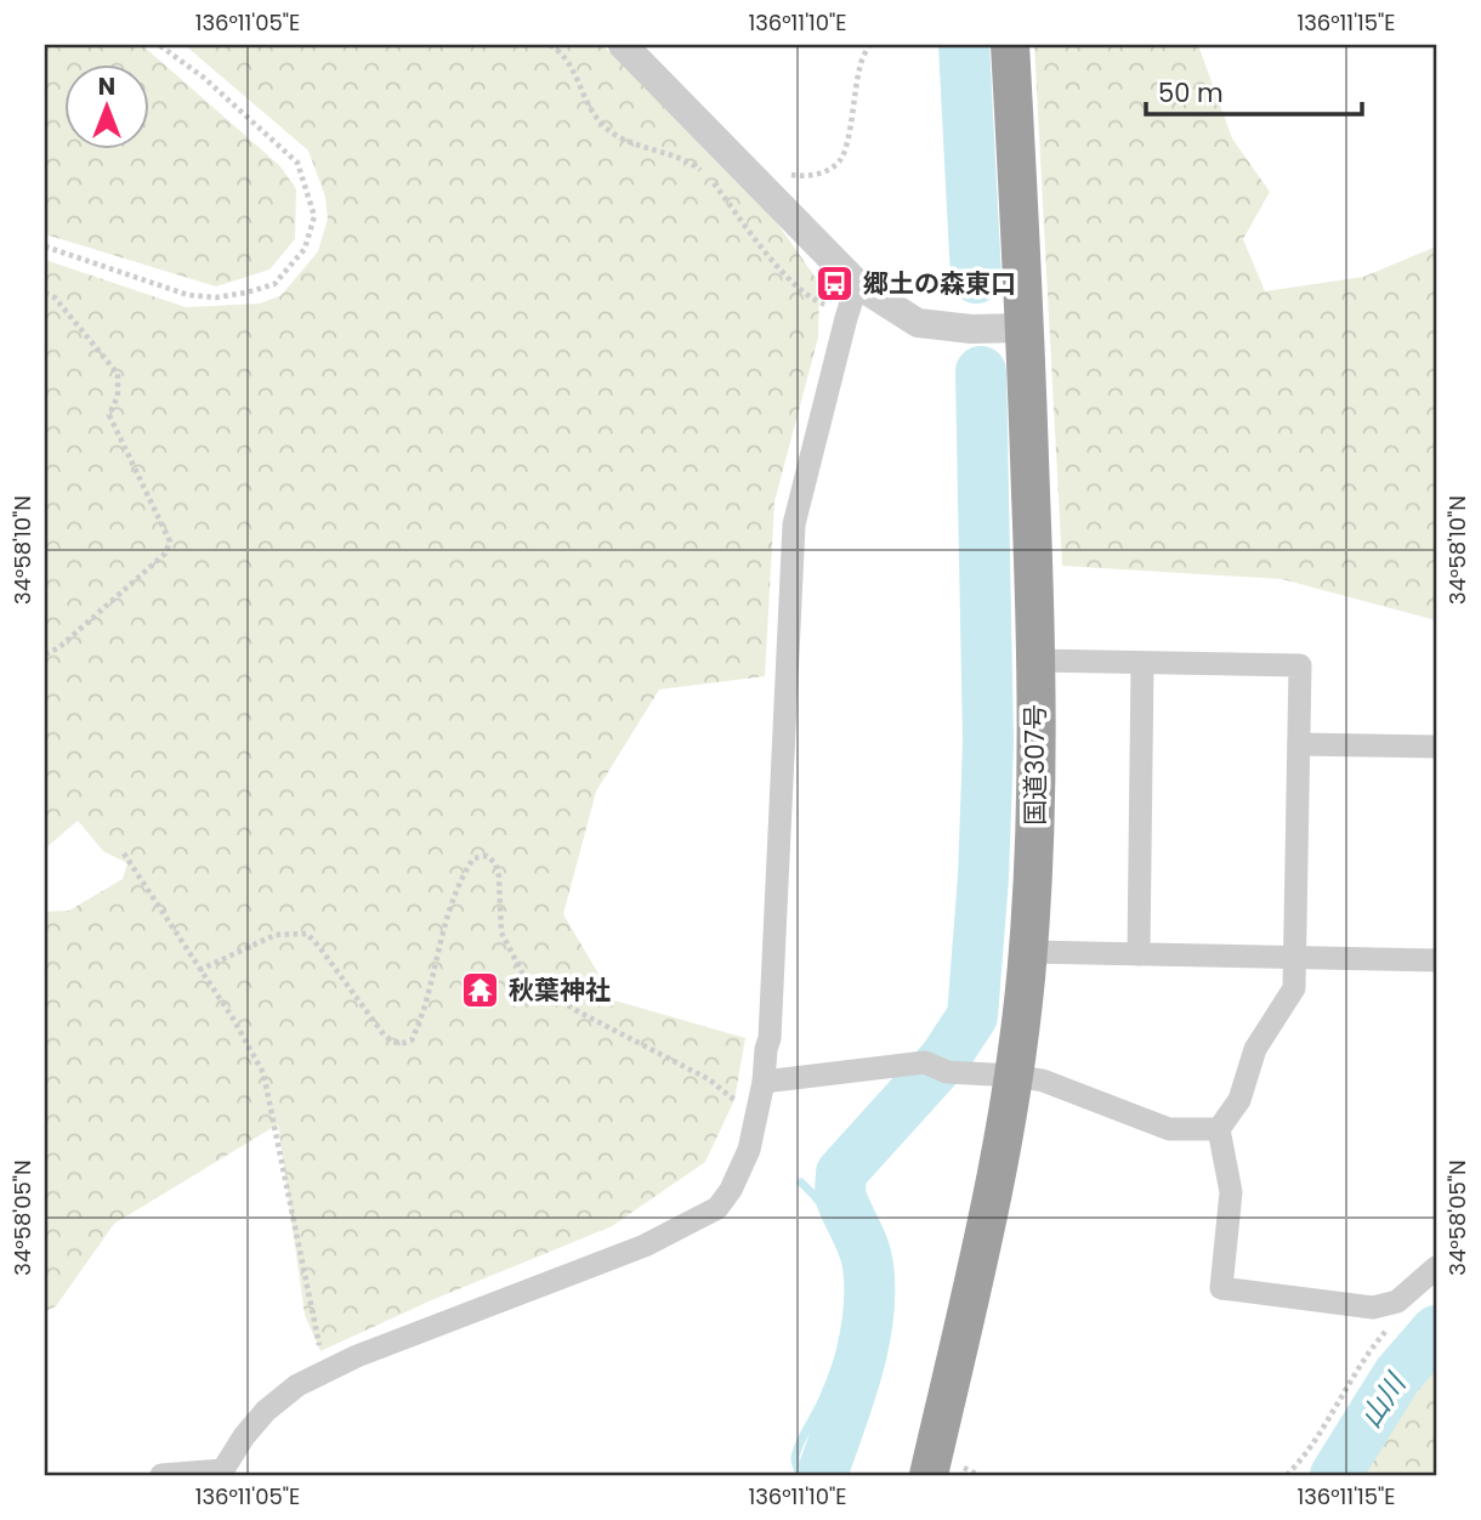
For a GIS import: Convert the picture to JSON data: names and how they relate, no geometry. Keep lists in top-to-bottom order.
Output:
{
  "streets": {
    "highway": ["国道307号"]
  },
  "water": ["山川"],
  "places": {
    "bus stop": ["郷土の森東口"],
    "temple": ["秋葉神社"]
  },
  "scale_bar": "50 m",
  "north": "top",
  "coordinates": [
    "136°11'05\"E",
    "136°11'10\"E",
    "136°11'15\"E",
    "34°58'10\"N",
    "34°58'05\"N"
  ]
}
